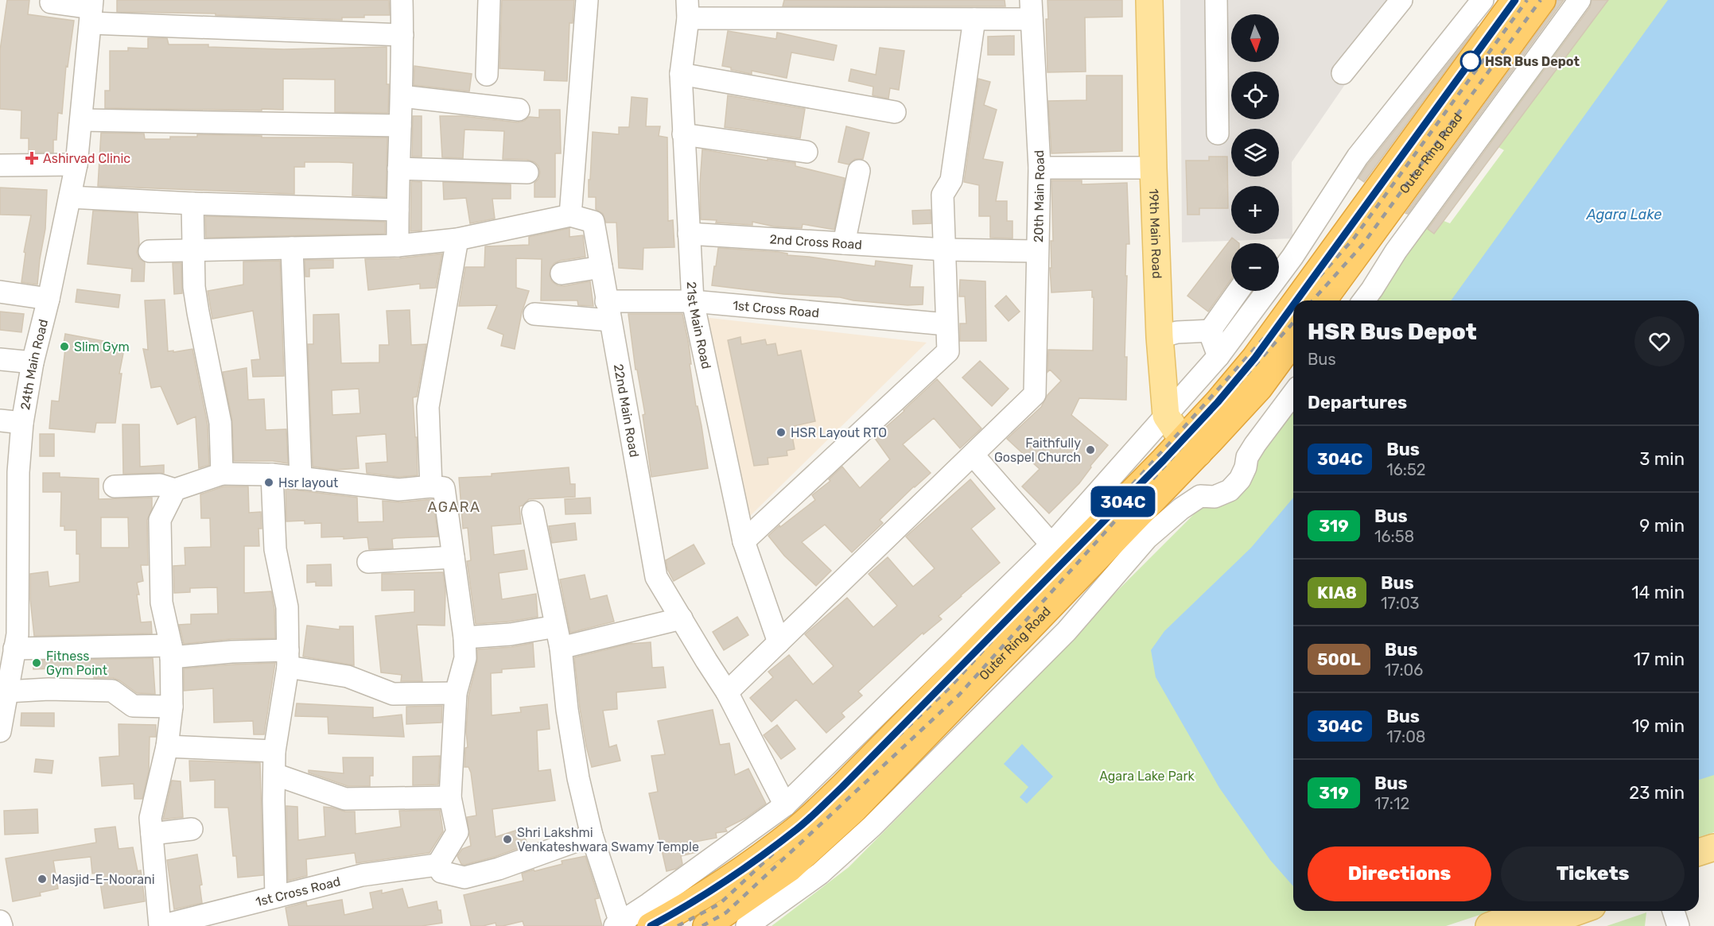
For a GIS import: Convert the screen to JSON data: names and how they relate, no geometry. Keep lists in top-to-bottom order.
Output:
{
  "streets": {
    "highway": ["Outer Ring Road"],
    "main road": ["19th Main Road"],
    "street": [
      "20th Main Road",
      "2nd Cross Road",
      "1st Cross Road",
      "21st Main Road",
      "24th Main Road",
      "22nd Main Road"
    ]
  },
  "crossings": [
    ["Outer Ring Road", "19th Main Road"],
    ["20th Main Road", "2nd Cross Road"],
    ["2nd Cross Road", "21st Main Road"],
    ["1st Cross Road", "21st Main Road"],
    ["1st Cross Road", "22nd Main Road"]
  ],
  "districts": ["AGARA"],
  "water": ["Agara Lake"],
  "parks": ["Agara Lake Park"],
  "places": {
    "other": [
      "HSR Bus Depot",
      "Slim Gym",
      "HSR Layout RTO",
      "Faithfully Gospel Church",
      "Hsr layout",
      "Fitness Gym Point",
      "Shri Lakshmi Venkateshwara Swamy Temple",
      "Masjid-E-Noorani"
    ],
    "health": ["Ashirvad Clinic"]
  },
  "lines": ["bus line 304C"],
  "north": "bottom",
  "page": {
    "on_map": "304C",
    "map_buttons": ["+", "−"],
    "heading": [
      ["HSR Bus Depot", "Bus"],
      "Departures"
    ],
    "list": [
      {
        "mark": "304C",
        "name": "Bus",
        "note": "16:52",
        "value": "3 min"
      },
      {
        "mark": "319",
        "name": "Bus",
        "note": "16:58",
        "value": "9 min"
      },
      {
        "mark": "KIA8",
        "name": "Bus",
        "note": "17:03",
        "value": "14 min"
      },
      {
        "mark": "500L",
        "name": "Bus",
        "note": "17:06",
        "value": "17 min"
      },
      {
        "mark": "304C",
        "name": "Bus",
        "note": "17:08",
        "value": "19 min"
      },
      {
        "mark": "319",
        "name": "Bus",
        "note": "17:12",
        "value": "23 min"
      }
    ],
    "buttons": ["Directions", "Tickets"]
  }
}
